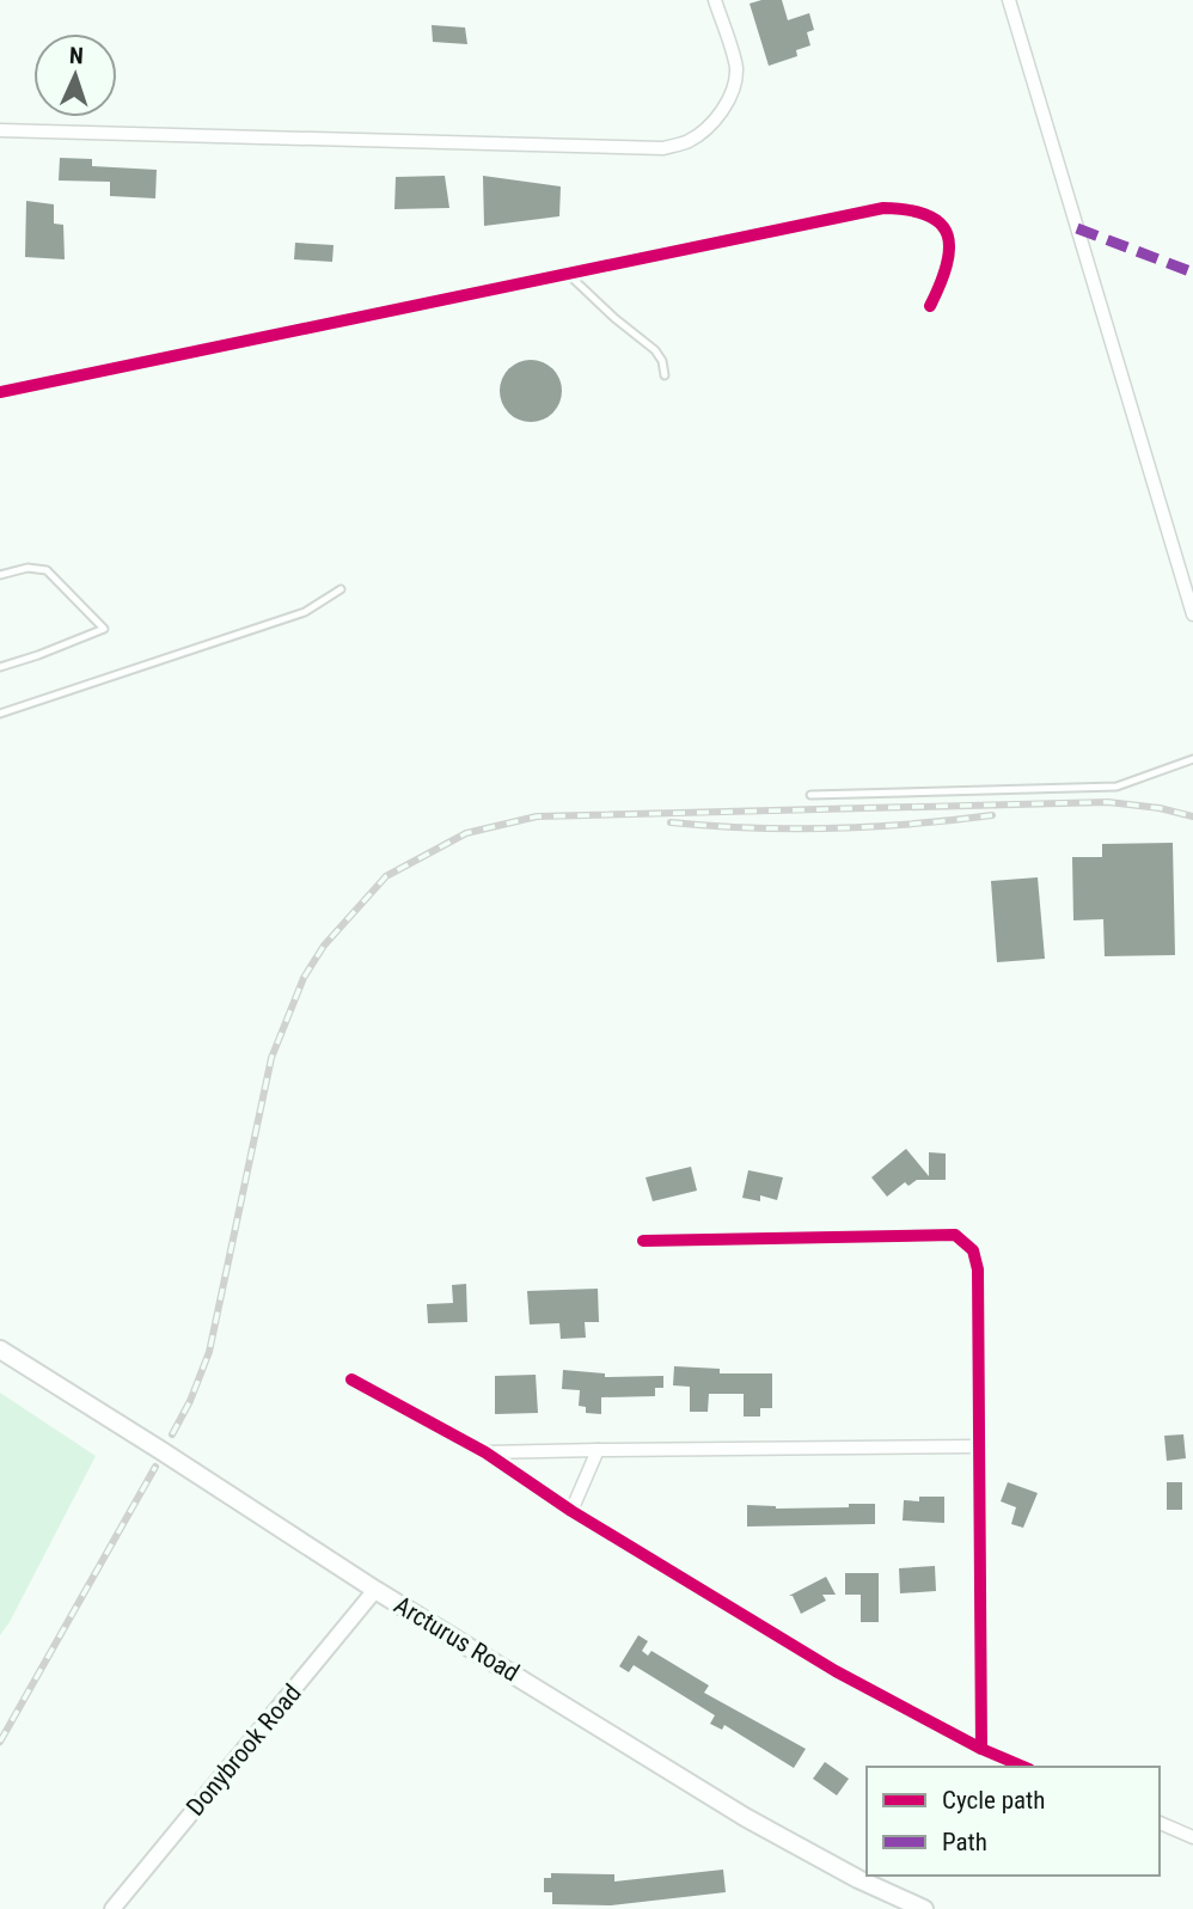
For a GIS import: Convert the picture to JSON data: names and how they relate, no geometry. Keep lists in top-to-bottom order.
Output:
{
  "streets": {
    "main road": ["Arcturus Road"],
    "street": ["Donybrook Road"]
  },
  "crossings": [
    ["Arcturus Road", "Donybrook Road"]
  ],
  "legend": ["Cycle path", "Path"],
  "north": "top"
}
